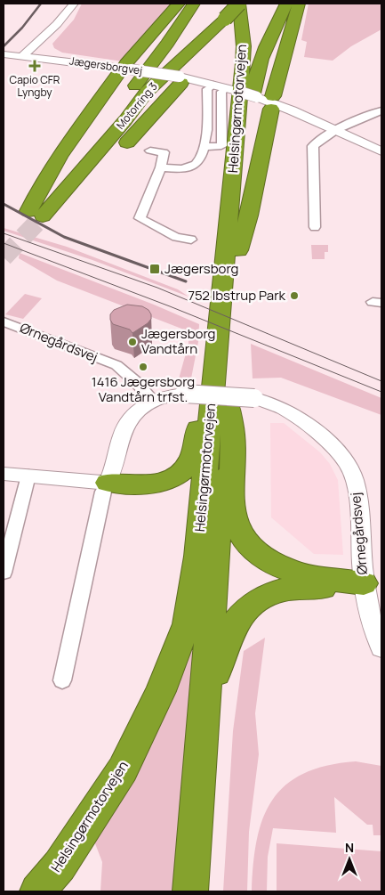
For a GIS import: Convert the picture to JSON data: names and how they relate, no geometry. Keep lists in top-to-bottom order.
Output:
{
  "streets": {
    "highway": ["Motorring 3", "Helsingørmotorvejen"],
    "street": ["Jægersborgvej", "Ørnegårdsvej"]
  },
  "crossings": [
    ["Motorring 3", "Helsingørmotorvejen"]
  ],
  "places": {
    "health": ["Capio CFR Lyngby"],
    "transit": ["Jægersborg"],
    "other": ["752 Ibstrup Park", "Jægersborg Vandtårn", "1416 Jægersborg Vandtårn trfst."]
  },
  "north": "top"
}
